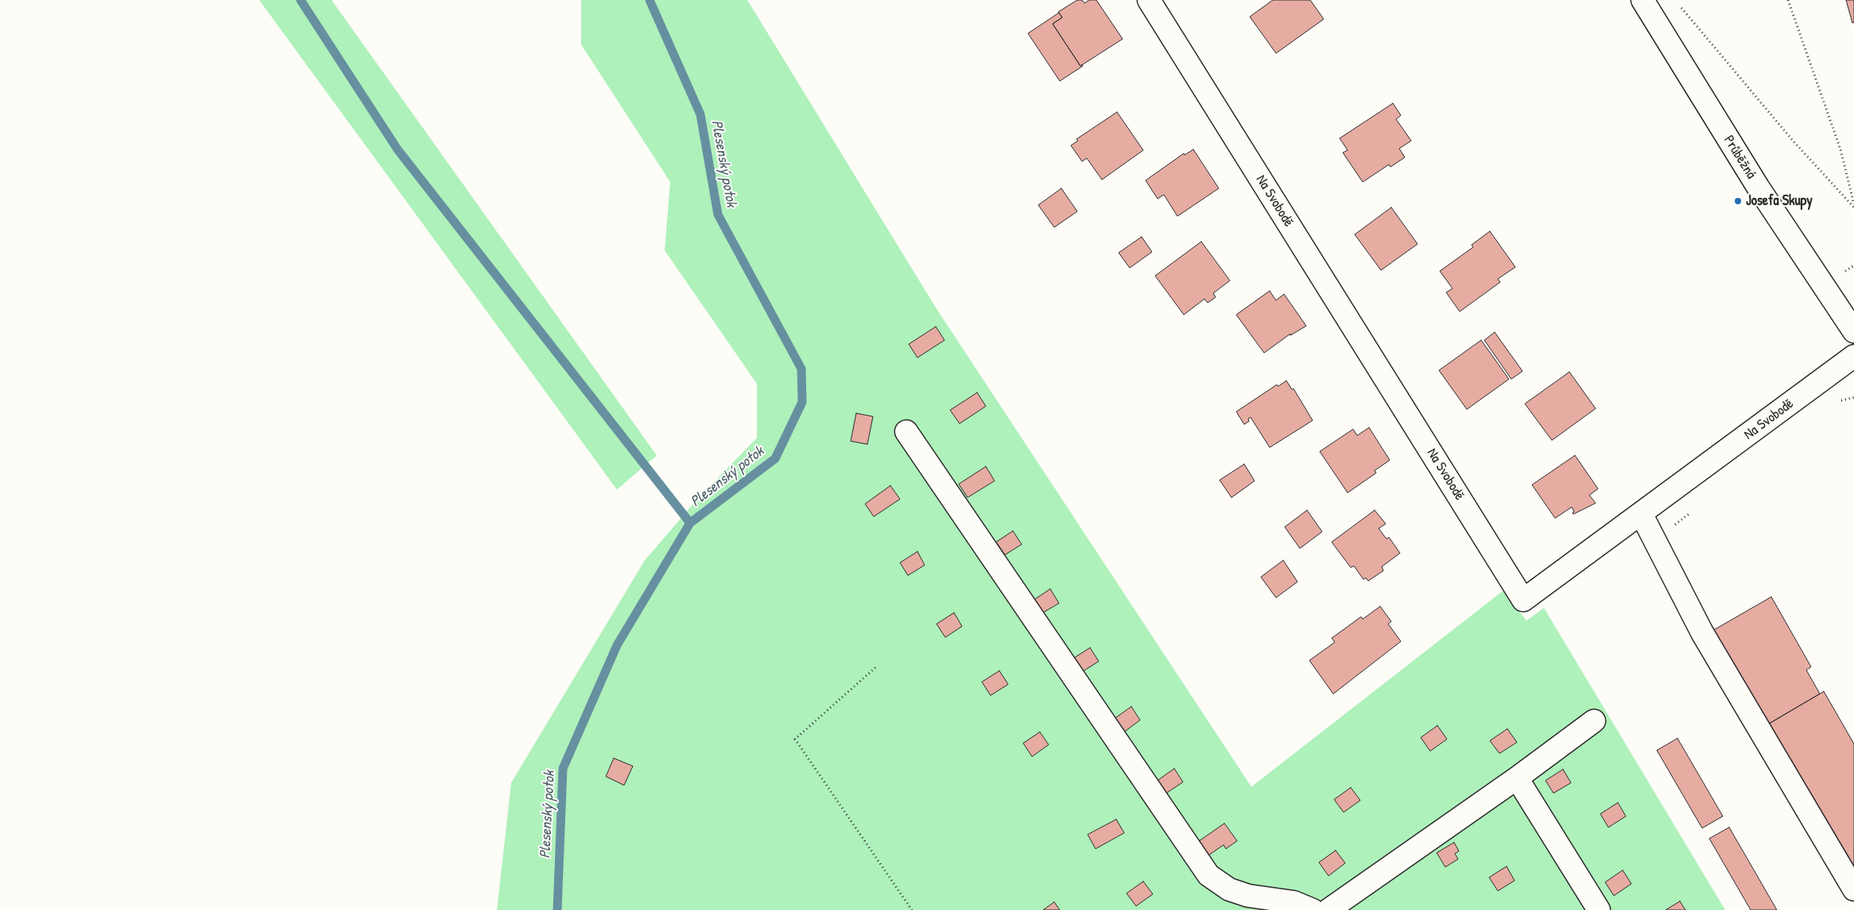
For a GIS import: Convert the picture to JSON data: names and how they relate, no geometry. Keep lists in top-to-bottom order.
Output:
{
  "streets": {
    "street": ["Průběžná", "Na Svobodě"]
  },
  "water": ["Plesenský potok"],
  "places": ["Josefa Skupy"]
}
